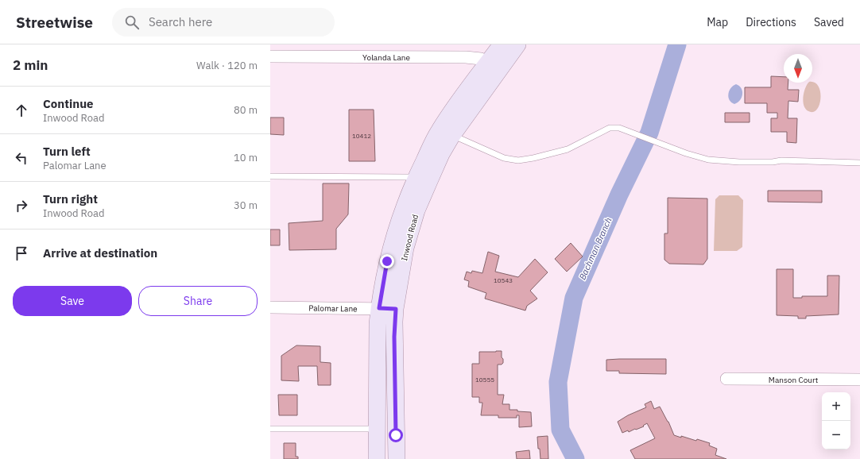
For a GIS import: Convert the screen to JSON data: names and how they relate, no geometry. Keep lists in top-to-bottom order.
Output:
{
  "streets": {
    "main road": ["Inwood Road"],
    "street": ["Yolanda Lane", "Palomar Lane", "Manson Court"]
  },
  "crossings": [
    ["Yolanda Lane", "Inwood Road"],
    ["Inwood Road", "Palomar Lane"]
  ],
  "water": ["Bachman Branch"],
  "house_numbers": ["10412", "10543", "10555"],
  "north": "bottom",
  "page": {
    "header": "Streetwise",
    "search": "Search here",
    "nav": ["Map", "Directions", "Saved"],
    "heading": ["2 min", "Walk · 120 m"],
    "list": [
      ["Continue", "Inwood Road", "80 m"],
      ["Turn left", "Palomar Lane", "10 m"],
      ["Turn right", "Inwood Road", "30 m"],
      "Arrive at destination"
    ],
    "buttons": ["Save", "Share"],
    "map_buttons": ["+", "−"]
  }
}
